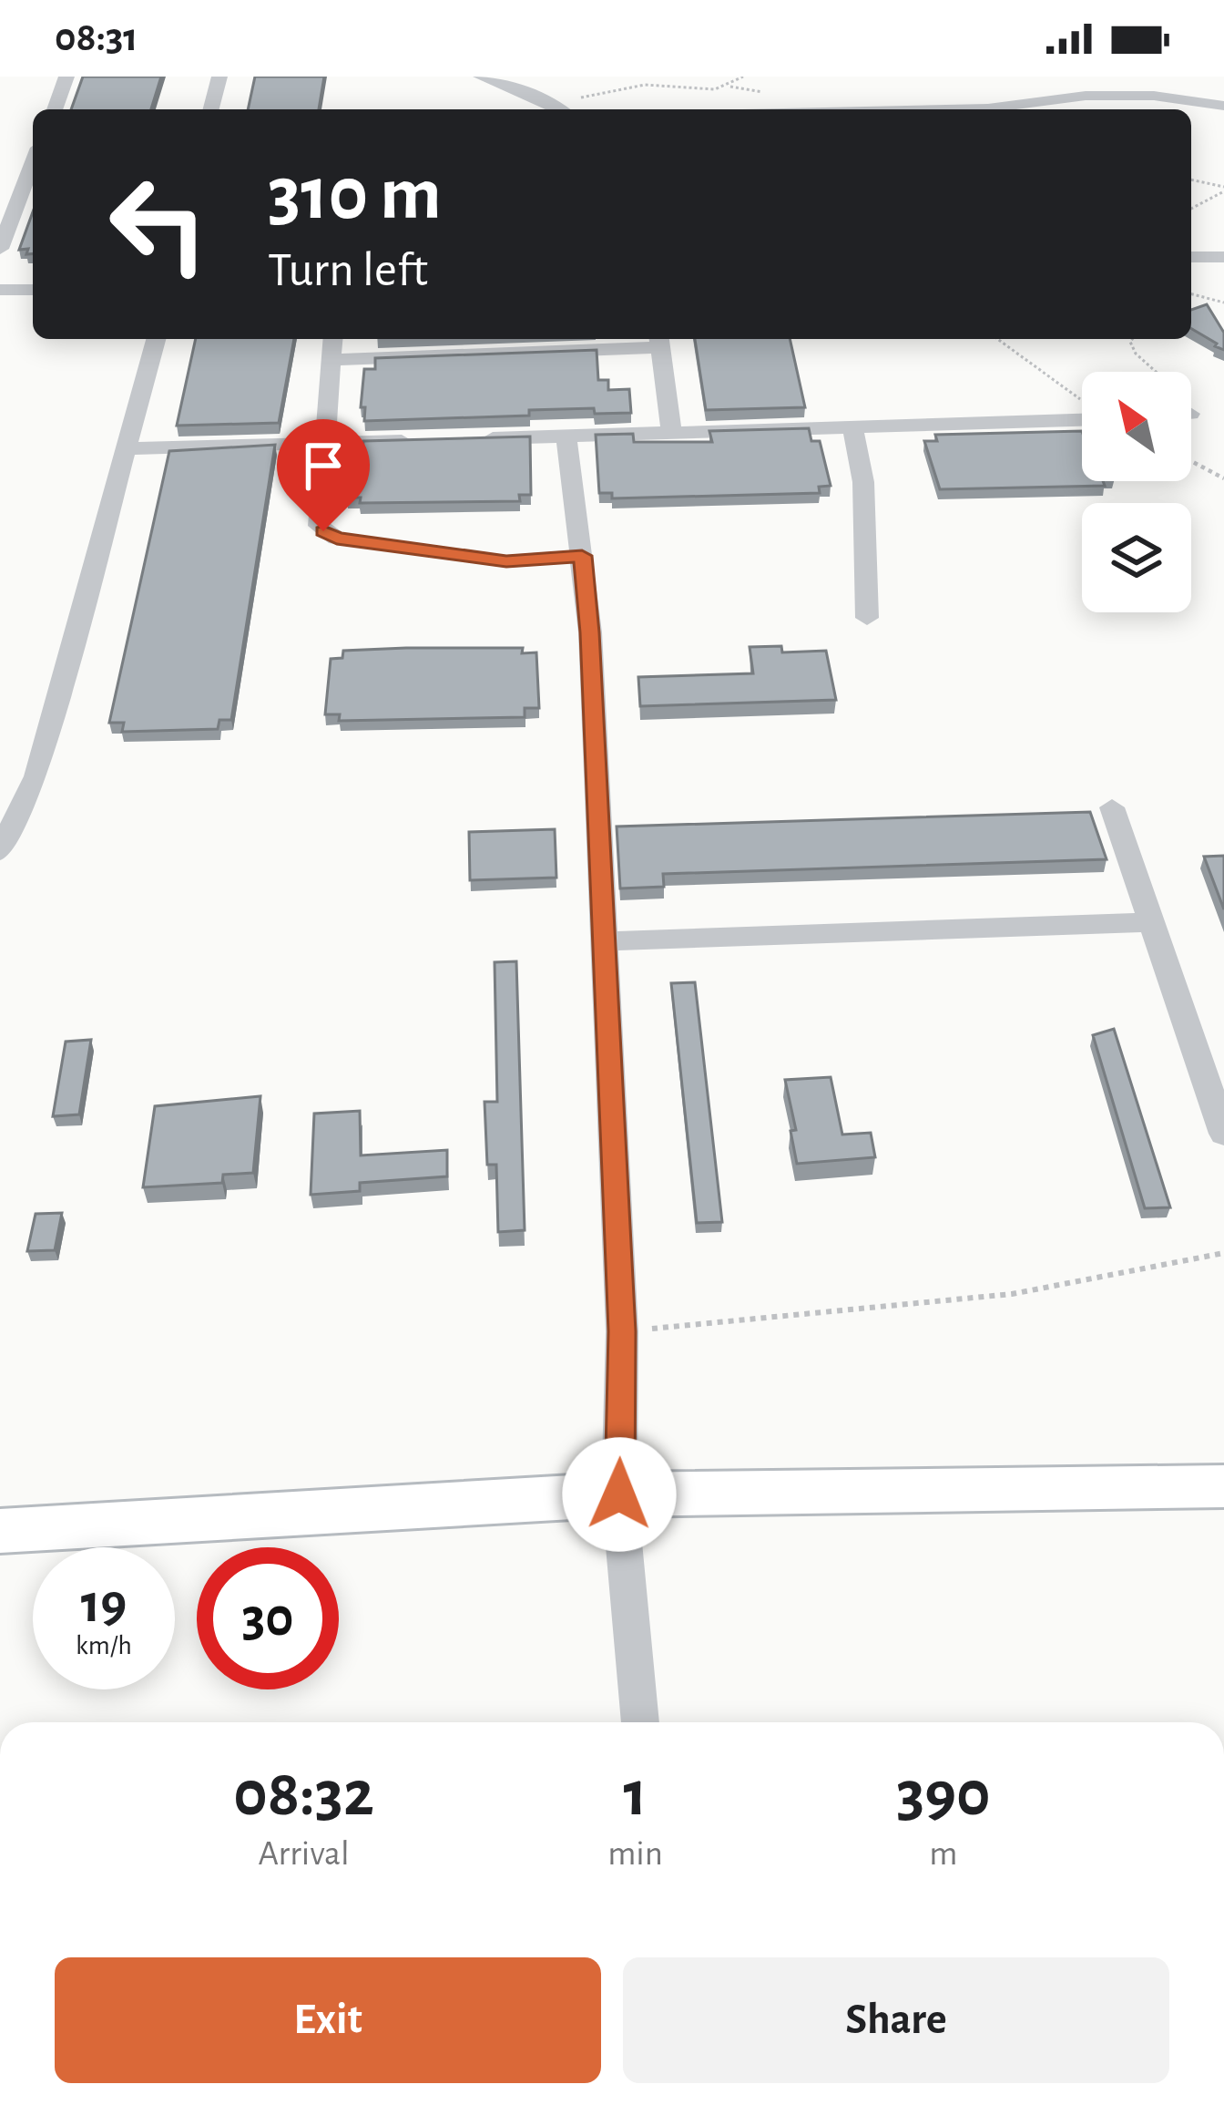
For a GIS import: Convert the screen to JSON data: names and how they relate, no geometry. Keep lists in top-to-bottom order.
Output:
{
  "north": "top left",
  "page": {
    "status": "08:31",
    "turn": ["310 m", "Turn left"],
    "speed": "19 km/h",
    "limit": "30",
    "eta": [
      "08:32",
      "Arrival",
      "1",
      "min",
      "390",
      "m"
    ],
    "buttons": ["Exit", "Share"]
  }
}
